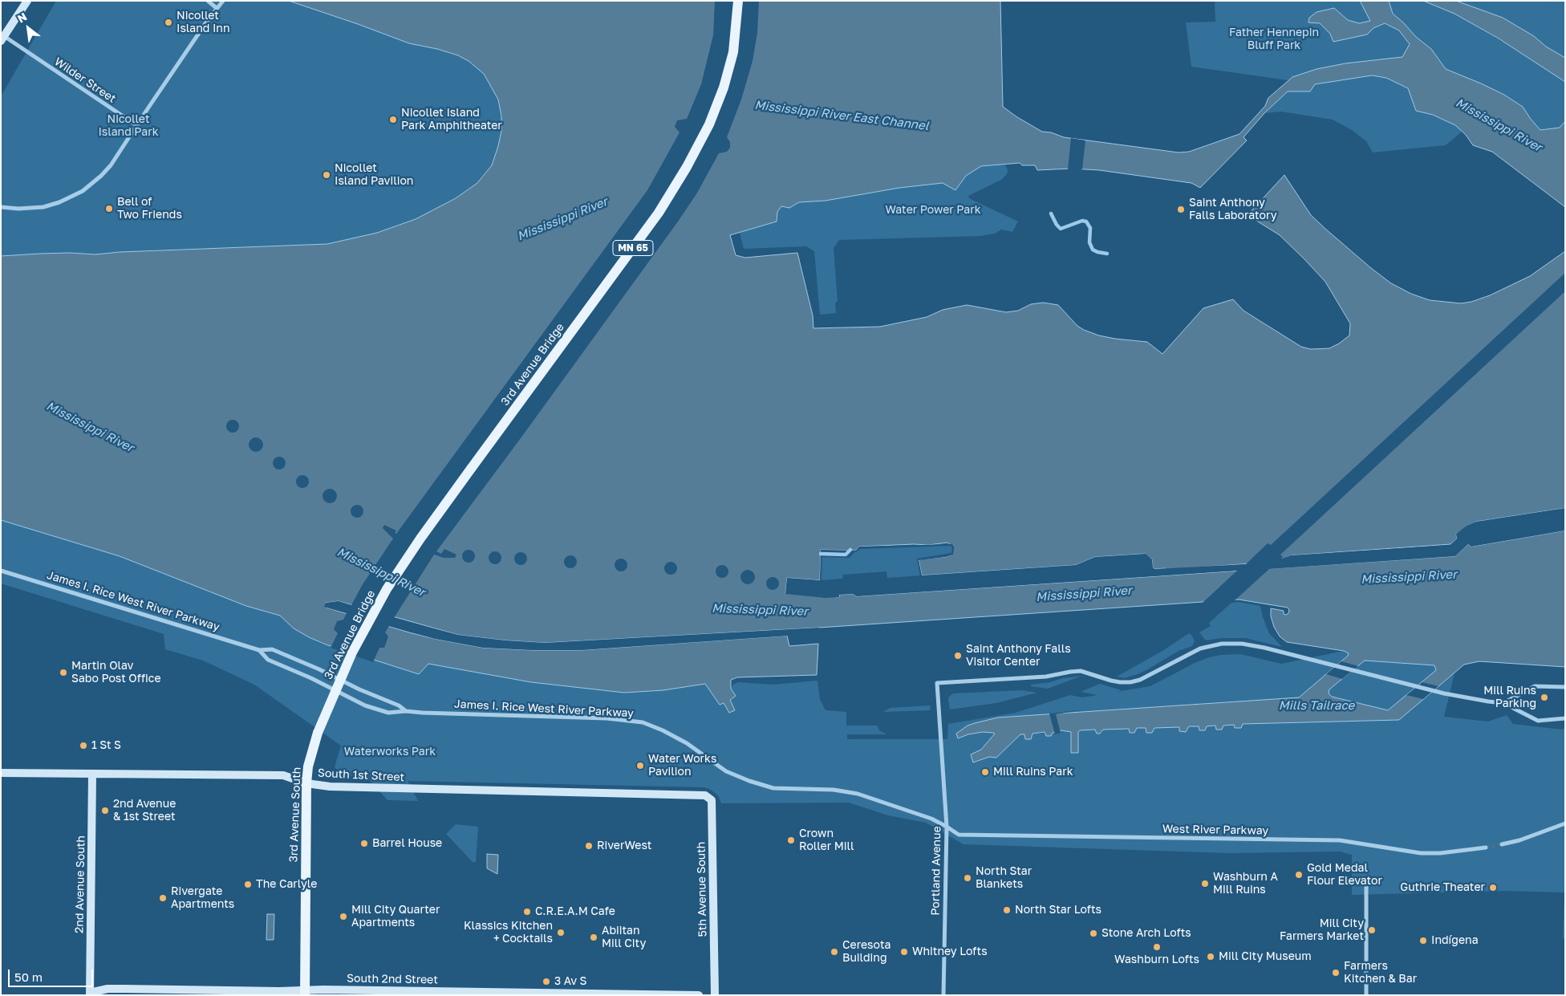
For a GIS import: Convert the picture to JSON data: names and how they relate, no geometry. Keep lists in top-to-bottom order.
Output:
{
  "streets": {
    "main road": ["MN 65", "3rd Avenue Bridge", "3rd Avenue South"],
    "street": [
      "Wilder Street",
      "James I. Rice West River Parkway",
      "South 1st Street",
      "West River Parkway",
      "Portland Avenue",
      "2nd Avenue South",
      "5th Avenue South",
      "South 2nd Street"
    ]
  },
  "crossings": [
    ["3rd Avenue Bridge", "3rd Avenue South"],
    ["James I. Rice West River Parkway", "West River Parkway"],
    ["James I. Rice West River Parkway", "Portland Avenue"],
    ["South 1st Street", "3rd Avenue South"],
    ["South 1st Street", "2nd Avenue South"],
    ["South 1st Street", "5th Avenue South"],
    ["3rd Avenue South", "South 2nd Street"],
    ["West River Parkway", "Portland Avenue"],
    ["2nd Avenue South", "South 2nd Street"]
  ],
  "water": ["Mississippi River East Channel", "Mississippi River", "Mills Tailrace"],
  "parks": [
    "Father Hennepin Bluff Park",
    "Nicollet Island Park",
    "Water Power Park",
    "Waterworks Park"
  ],
  "places": [
    "Nicollet Island Inn",
    "Nicollet Island Park Amphitheater",
    "Nicollet Island Pavilion",
    "Bell of Two Friends",
    "Saint Anthony Falls Laboratory",
    "Saint Anthony Falls Visitor Center",
    "Martin Olav Sabo Post Office",
    "Mill Ruins Parking",
    "1 St S",
    "Water Works Pavilion",
    "Mill Ruins Park",
    "2nd Avenue & 1st Street",
    "Crown Roller Mill",
    "Barrel House",
    "RiverWest",
    "Gold Medal Flour Elevator",
    "North Star Blankets",
    "Washburn A Mill Ruins",
    "The Carlyle",
    "Guthrie Theater",
    "Rivergate Apartments",
    "North Star Lofts",
    "C.R.E.A.M Cafe",
    "Mill City Quarter Apartments",
    "Mill City Farmers Market",
    "Klassics Kitchen + Cocktails",
    "Stone Arch Lofts",
    "Abiitan Mill City",
    "Indígena",
    "Washburn Lofts",
    "Ceresota Building",
    "Whitney Lofts",
    "Mill City Museum",
    "Farmers Kitchen & Bar",
    "3 Av S"
  ],
  "scale_bar": "50 m",
  "north": "top left"
}
